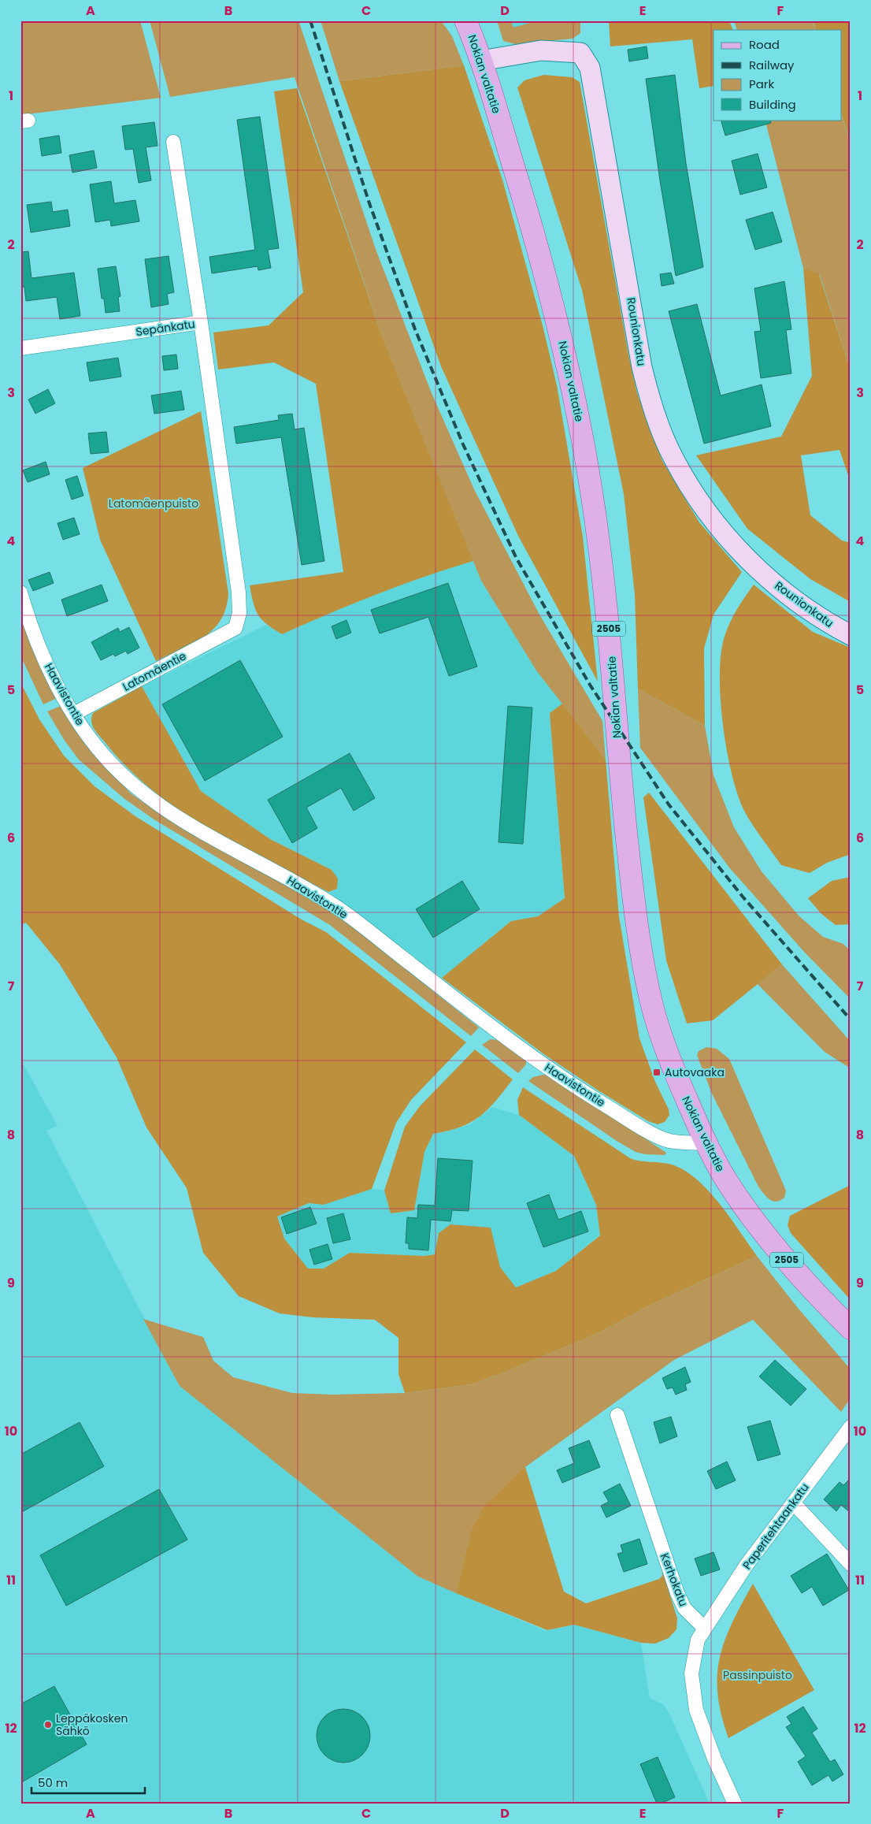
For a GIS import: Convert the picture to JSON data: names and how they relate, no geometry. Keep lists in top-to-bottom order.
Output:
{
  "streets": {
    "main road": ["Nokian valtatie", "Rounionkatu", "2505"],
    "street": [
      "Sepänkatu",
      "Latomäentie",
      "Haavistontie",
      "Paperitehtaankatu",
      "Kerhokatu"
    ]
  },
  "crossings": [
    ["Nokian valtatie", "Rounionkatu"],
    ["Nokian valtatie", "Haavistontie"],
    ["Sepänkatu", "Latomäentie"],
    ["Latomäentie", "Haavistontie"],
    ["Paperitehtaankatu", "Kerhokatu"]
  ],
  "parks": ["Latomäenpuisto", "Passinpuisto"],
  "places": {
    "transit": ["Autovaaka"],
    "other": ["Leppäkosken Sähkö"]
  },
  "legend": [
    "Road",
    "Railway",
    "Park",
    "Building"
  ],
  "scale_bar": "50 m",
  "grid": {
    "columns": [
      "A",
      "B",
      "C",
      "D",
      "E",
      "F"
    ],
    "rows": [
      "1",
      "2",
      "3",
      "4",
      "5",
      "6",
      "7",
      "8",
      "9",
      "10",
      "11",
      "12"
    ]
  }
}
